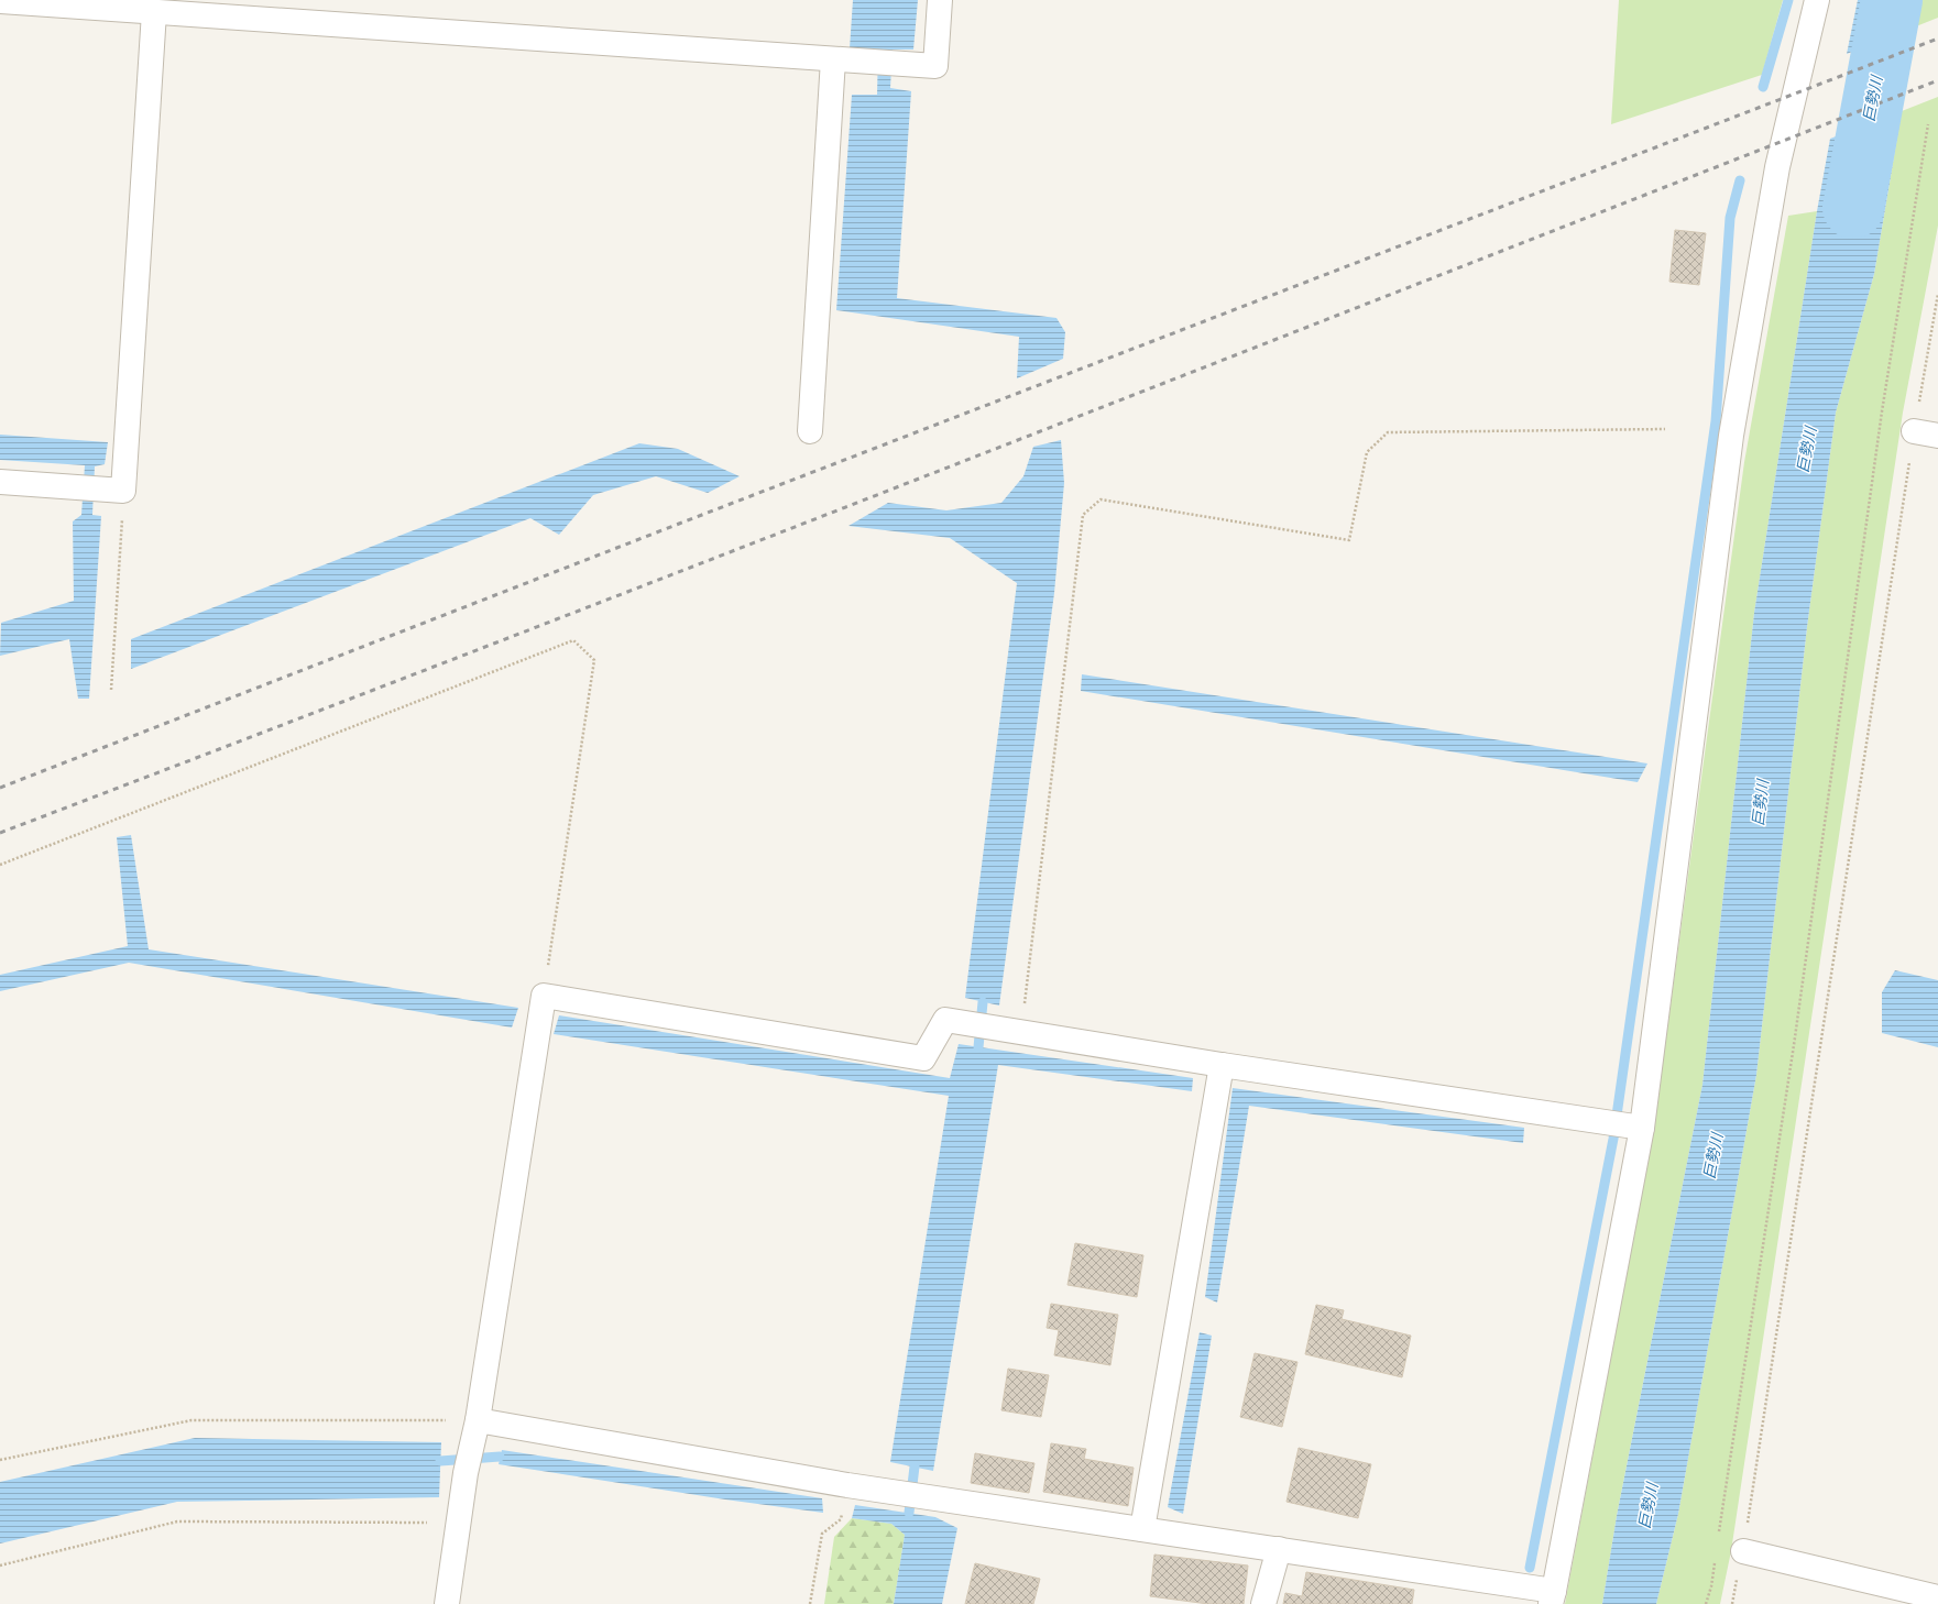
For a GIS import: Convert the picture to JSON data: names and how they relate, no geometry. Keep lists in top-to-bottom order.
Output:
{
  "water": ["巨勢川"]
}
